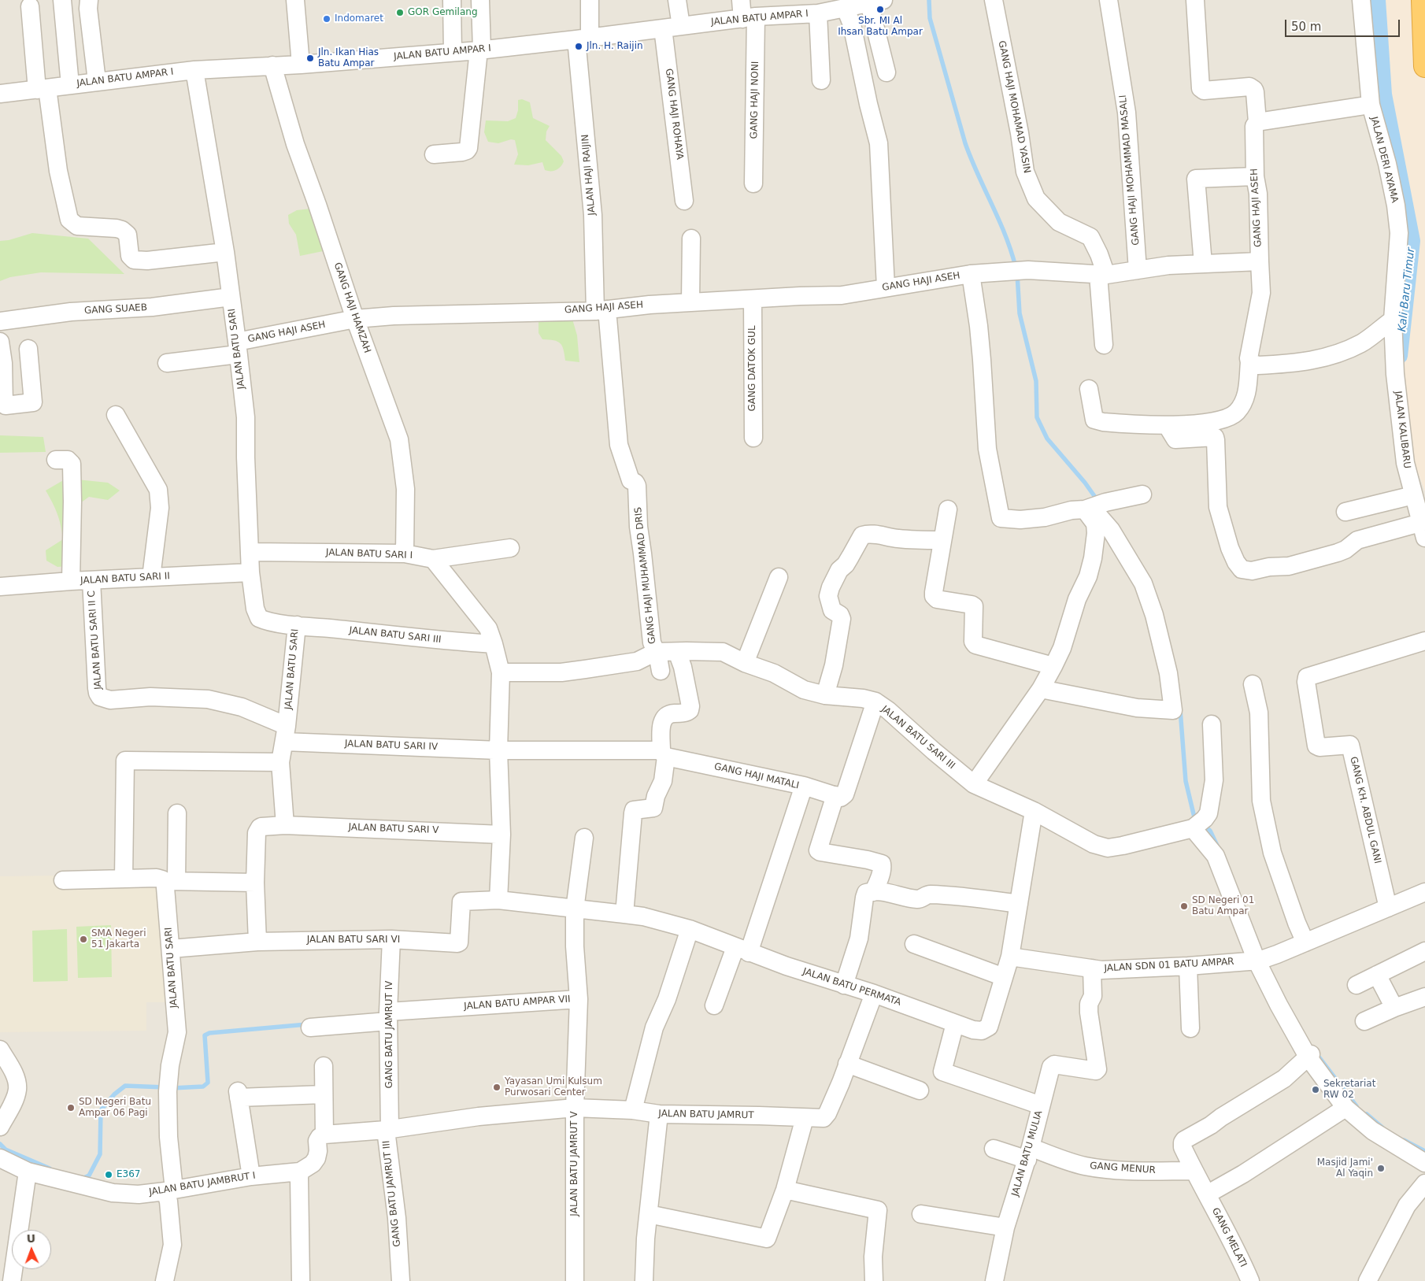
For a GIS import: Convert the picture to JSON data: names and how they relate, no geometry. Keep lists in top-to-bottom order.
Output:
{
  "streets": {
    "street": [
      "JALAN BATU AMPAR I",
      "GANG HAJI NONI",
      "GANG HAJI MOHAMAD YASIN",
      "GANG HAJI ROHAYA",
      "JALAN DERI AYAMA",
      "GANG HAJI MOHAMMAD MASALI",
      "JALAN HAJI RAIJIN",
      "GANG HAJI ASEH",
      "GANG HAJI HAMZAH",
      "GANG SUAEB",
      "JALAN BATU SARI",
      "GANG DATOK GUL",
      "JALAN KALIBARU",
      "JALAN BATU SARI I",
      "GANG HAJI MUHAMMAD DRIS",
      "JALAN BATU SARI II",
      "JALAN BATU SARI III",
      "JALAN BATU SARI II C",
      "JALAN BATU SARI IV",
      "GANG HAJI MATALI",
      "GANG KH. ABDUL GANI",
      "JALAN BATU SARI V",
      "JALAN BATU SARI VI",
      "JALAN SDN 01 BATU AMPAR",
      "JALAN BATU PERMATA",
      "JALAN BATU AMPAR VII",
      "GANG BATU JAMRUT IV",
      "JALAN BATU JAMRUT",
      "JALAN BATU MULIA",
      "JALAN BATU JAMRUT V",
      "GANG MENUR",
      "JALAN BATU JAMBRUT I",
      "GANG BATU JAMRUT III",
      "GANG MELATI"
    ]
  },
  "crossings": [
    ["JALAN BATU AMPAR I", "GANG HAJI NONI"],
    ["JALAN BATU AMPAR I", "GANG HAJI ROHAYA"],
    ["JALAN BATU AMPAR I", "JALAN HAJI RAIJIN"],
    ["JALAN BATU AMPAR I", "GANG HAJI HAMZAH"],
    ["JALAN BATU AMPAR I", "JALAN BATU SARI"],
    ["GANG HAJI MOHAMAD YASIN", "GANG HAJI ASEH"],
    ["JALAN DERI AYAMA", "JALAN KALIBARU"],
    ["GANG HAJI MOHAMMAD MASALI", "GANG HAJI ASEH"],
    ["JALAN HAJI RAIJIN", "GANG HAJI ASEH"],
    ["JALAN HAJI RAIJIN", "GANG HAJI MUHAMMAD DRIS"],
    ["GANG HAJI ASEH", "GANG HAJI HAMZAH"],
    ["GANG HAJI ASEH", "JALAN BATU SARI"],
    ["GANG HAJI ASEH", "GANG DATOK GUL"],
    ["GANG HAJI ASEH", "GANG HAJI MUHAMMAD DRIS"],
    ["GANG HAJI HAMZAH", "JALAN BATU SARI I"],
    ["GANG SUAEB", "JALAN BATU SARI"],
    ["JALAN BATU SARI", "JALAN BATU SARI I"],
    ["JALAN BATU SARI", "JALAN BATU SARI II"],
    ["JALAN BATU SARI", "JALAN BATU SARI III"],
    ["JALAN BATU SARI", "JALAN BATU SARI II C"],
    ["JALAN BATU SARI", "JALAN BATU SARI IV"],
    ["JALAN BATU SARI", "JALAN BATU SARI V"],
    ["JALAN BATU SARI", "JALAN BATU SARI VI"],
    ["JALAN BATU SARI", "JALAN BATU JAMBRUT I"],
    ["GANG HAJI MUHAMMAD DRIS", "JALAN BATU SARI III"],
    ["JALAN BATU SARI II", "JALAN BATU SARI II C"],
    ["JALAN BATU SARI III", "JALAN BATU PERMATA"],
    ["JALAN BATU SARI II C", "JALAN BATU SARI IV"],
    ["JALAN BATU SARI IV", "GANG HAJI MATALI"],
    ["GANG HAJI MATALI", "JALAN BATU PERMATA"],
    ["JALAN BATU SARI VI", "JALAN BATU PERMATA"],
    ["JALAN BATU SARI VI", "GANG BATU JAMRUT IV"],
    ["JALAN SDN 01 BATU AMPAR", "JALAN BATU PERMATA"],
    ["JALAN BATU PERMATA", "JALAN BATU AMPAR VII"],
    ["JALAN BATU PERMATA", "JALAN BATU JAMRUT"],
    ["JALAN BATU PERMATA", "JALAN BATU MULIA"],
    ["JALAN BATU AMPAR VII", "GANG BATU JAMRUT IV"],
    ["JALAN BATU AMPAR VII", "JALAN BATU JAMRUT V"],
    ["GANG BATU JAMRUT IV", "JALAN BATU JAMRUT"],
    ["GANG BATU JAMRUT IV", "GANG BATU JAMRUT III"],
    ["JALAN BATU JAMRUT", "JALAN BATU JAMRUT V"],
    ["JALAN BATU JAMRUT", "GANG BATU JAMRUT III"],
    ["JALAN BATU MULIA", "GANG MENUR"],
    ["GANG MENUR", "GANG MELATI"]
  ],
  "water": ["Kali Baru Timur"],
  "places": [
    "Sbr. MI Al Ihsan Batu Ampar",
    "GOR Gemilang",
    "Indomaret",
    "Jln. H. Raijin",
    "Jln. Ikan Hias Batu Ampar",
    "SD Negeri 01 Batu Ampar",
    "SMA Negeri 51 Jakarta",
    "Yayasan Umi Kulsum Purwosari Center",
    "Sekretariat RW 02",
    "SD Negeri Batu Ampar 06 Pagi",
    "Masjid Jami' Al Yaqin",
    "E367"
  ],
  "scale_bar": "50 m",
  "north": "top"
}
